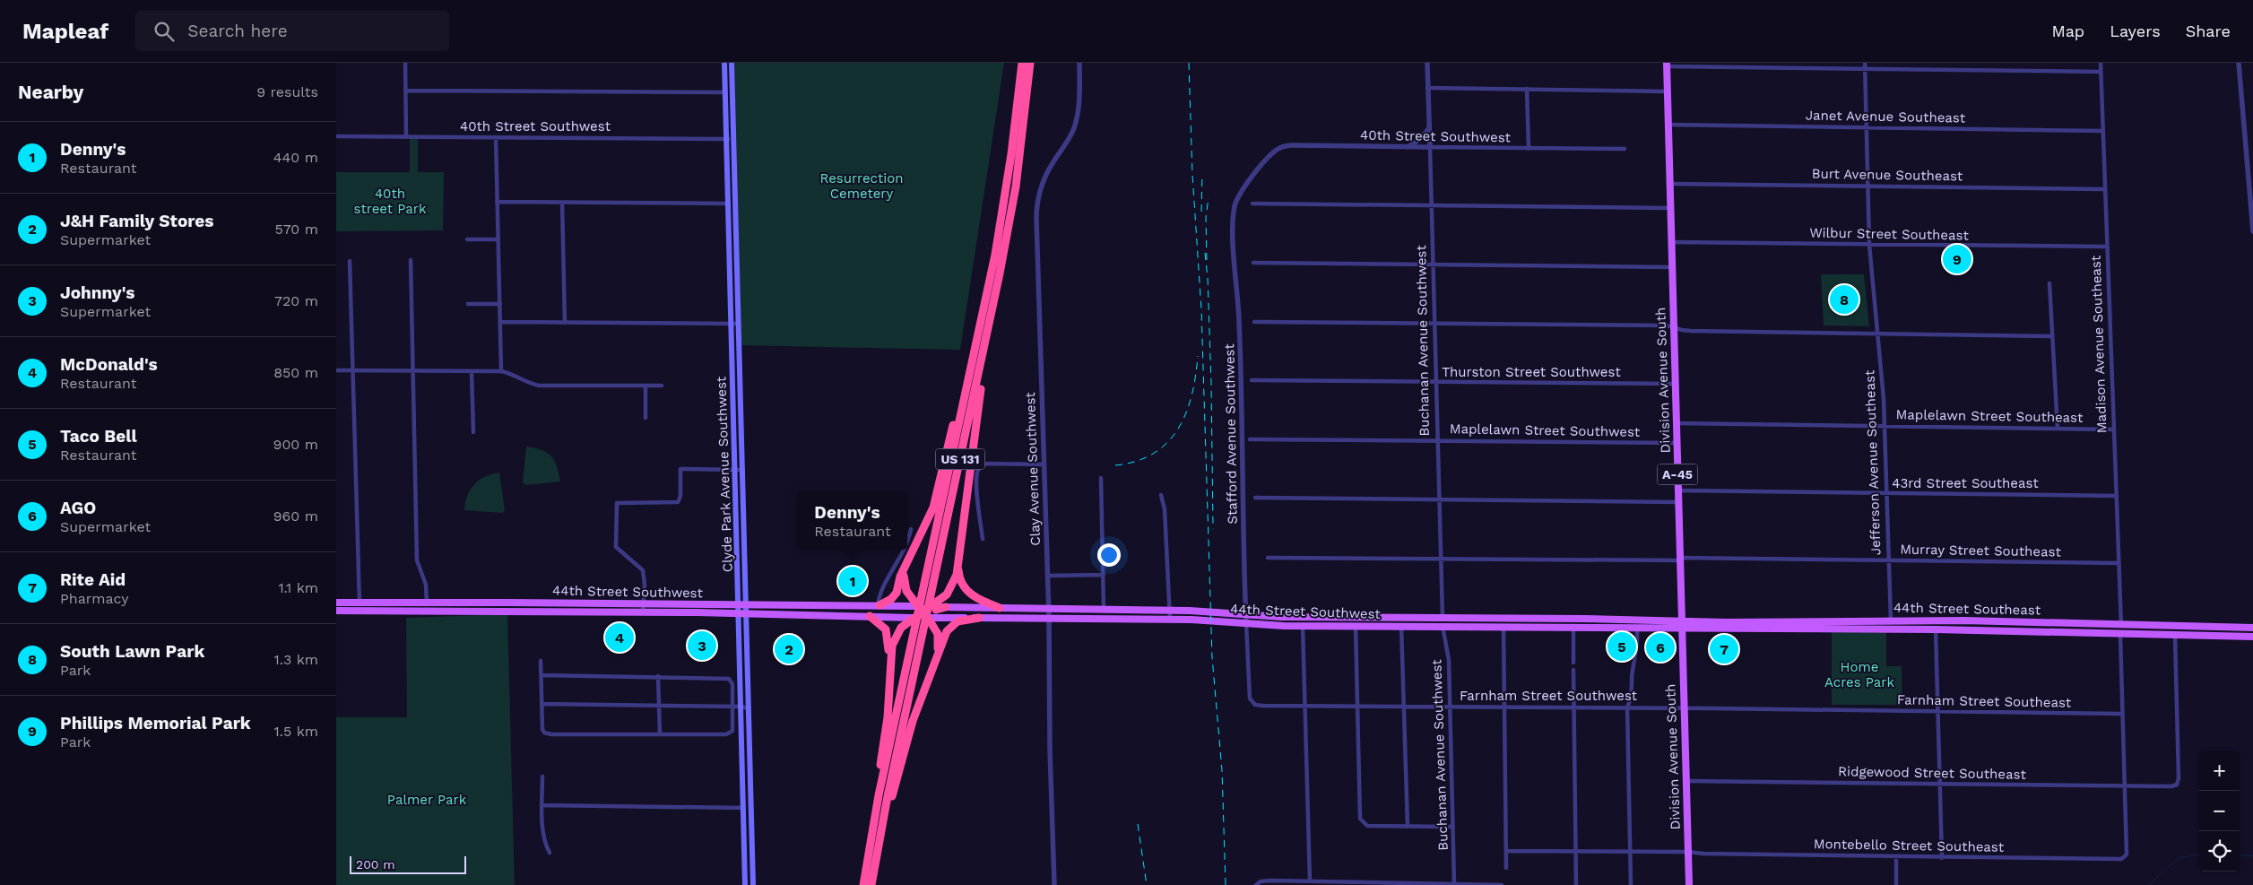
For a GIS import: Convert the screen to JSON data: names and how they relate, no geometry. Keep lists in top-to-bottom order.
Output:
{
  "streets": {
    "highway": ["US 131"],
    "main road": [
      "Division Avenue South",
      "Clyde Park Avenue Southwest",
      "A-45",
      "44th Street Southwest",
      "44th Street Southeast"
    ],
    "street": [
      "Janet Avenue Southeast",
      "40th Street Southwest",
      "Burt Avenue Southeast",
      "Wilbur Street Southeast",
      "Buchanan Avenue Southwest",
      "Madison Avenue Southeast",
      "Thurston Street Southwest",
      "Maplelawn Street Southeast",
      "Maplelawn Street Southwest",
      "Stafford Avenue Southwest",
      "Jefferson Avenue Southeast",
      "Clay Avenue Southwest",
      "43rd Street Southeast",
      "Murray Street Southeast",
      "Farnham Street Southwest",
      "Farnham Street Southeast",
      "Ridgewood Street Southeast",
      "Montebello Street Southeast"
    ]
  },
  "crossings": [
    ["Janet Avenue Southeast", "Madison Avenue Southeast"],
    ["Janet Avenue Southeast", "Division Avenue South"],
    ["Janet Avenue Southeast", "Jefferson Avenue Southeast"],
    ["40th Street Southwest", "Buchanan Avenue Southwest"],
    ["40th Street Southwest", "Stafford Avenue Southwest"],
    ["40th Street Southwest", "Clyde Park Avenue Southwest"],
    ["Burt Avenue Southeast", "Madison Avenue Southeast"],
    ["Burt Avenue Southeast", "Division Avenue South"],
    ["Burt Avenue Southeast", "Jefferson Avenue Southeast"],
    ["Wilbur Street Southeast", "Madison Avenue Southeast"],
    ["Wilbur Street Southeast", "Division Avenue South"],
    ["Wilbur Street Southeast", "Jefferson Avenue Southeast"],
    ["Buchanan Avenue Southwest", "Thurston Street Southwest"],
    ["Buchanan Avenue Southwest", "Maplelawn Street Southwest"],
    ["Buchanan Avenue Southwest", "Murray Street Southeast"],
    ["Buchanan Avenue Southwest", "44th Street Southwest"],
    ["Buchanan Avenue Southwest", "Farnham Street Southwest"],
    ["Madison Avenue Southeast", "Maplelawn Street Southeast"],
    ["Madison Avenue Southeast", "43rd Street Southeast"],
    ["Madison Avenue Southeast", "Murray Street Southeast"],
    ["Madison Avenue Southeast", "44th Street Southeast"],
    ["Thurston Street Southwest", "Division Avenue South"],
    ["Division Avenue South", "Maplelawn Street Southeast"],
    ["Division Avenue South", "Maplelawn Street Southwest"],
    ["Division Avenue South", "43rd Street Southeast"],
    ["Division Avenue South", "Murray Street Southeast"],
    ["Division Avenue South", "44th Street Southwest"],
    ["Division Avenue South", "44th Street Southeast"],
    ["Division Avenue South", "Farnham Street Southwest"],
    ["Division Avenue South", "Farnham Street Southeast"],
    ["Division Avenue South", "Ridgewood Street Southeast"],
    ["Division Avenue South", "Montebello Street Southeast"],
    ["Maplelawn Street Southeast", "Jefferson Avenue Southeast"],
    ["Stafford Avenue Southwest", "44th Street Southwest"],
    ["Stafford Avenue Southwest", "Farnham Street Southwest"],
    ["Jefferson Avenue Southeast", "43rd Street Southeast"],
    ["Jefferson Avenue Southeast", "Murray Street Southeast"],
    ["Jefferson Avenue Southeast", "44th Street Southeast"],
    ["Clay Avenue Southwest", "44th Street Southwest"],
    ["Clyde Park Avenue Southwest", "44th Street Southwest"],
    ["44th Street Southwest", "44th Street Southeast"],
    ["44th Street Southeast", "Ridgewood Street Southeast"],
    ["Farnham Street Southwest", "Farnham Street Southeast"],
    ["Ridgewood Street Southeast", "Montebello Street Southeast"]
  ],
  "parks": [
    "Resurrection Cemetery",
    "40th street Park",
    "Home Acres Park",
    "Palmer Park"
  ],
  "scale_bar": "200 m",
  "page": {
    "header": "Mapleaf",
    "search": "Search here",
    "nav": ["Map", "Layers", "Share"],
    "heading": ["Nearby", "9 results"],
    "list": [
      {
        "mark": "1",
        "name": "Denny's",
        "note": "Restaurant",
        "value": "440 m"
      },
      {
        "mark": "2",
        "name": "J&H Family Stores",
        "note": "Supermarket",
        "value": "570 m"
      },
      {
        "mark": "3",
        "name": "Johnny's",
        "note": "Supermarket",
        "value": "720 m"
      },
      {
        "mark": "4",
        "name": "McDonald's",
        "note": "Restaurant",
        "value": "850 m"
      },
      {
        "mark": "5",
        "name": "Taco Bell",
        "note": "Restaurant",
        "value": "900 m"
      },
      {
        "mark": "6",
        "name": "AGO",
        "note": "Supermarket",
        "value": "960 m"
      },
      {
        "mark": "7",
        "name": "Rite Aid",
        "note": "Pharmacy",
        "value": "1.1 km"
      },
      {
        "mark": "8",
        "name": "South Lawn Park",
        "note": "Park",
        "value": "1.3 km"
      },
      {
        "mark": "9",
        "name": "Phillips Memorial Park",
        "note": "Park",
        "value": "1.5 km"
      }
    ],
    "pins": [
      "9",
      "8",
      "1",
      "4",
      "3",
      "5",
      "6",
      "2",
      "7"
    ],
    "popup": ["Denny's", "Restaurant"],
    "map_buttons": ["+", "−"],
    "scale": "200 m"
  }
}
